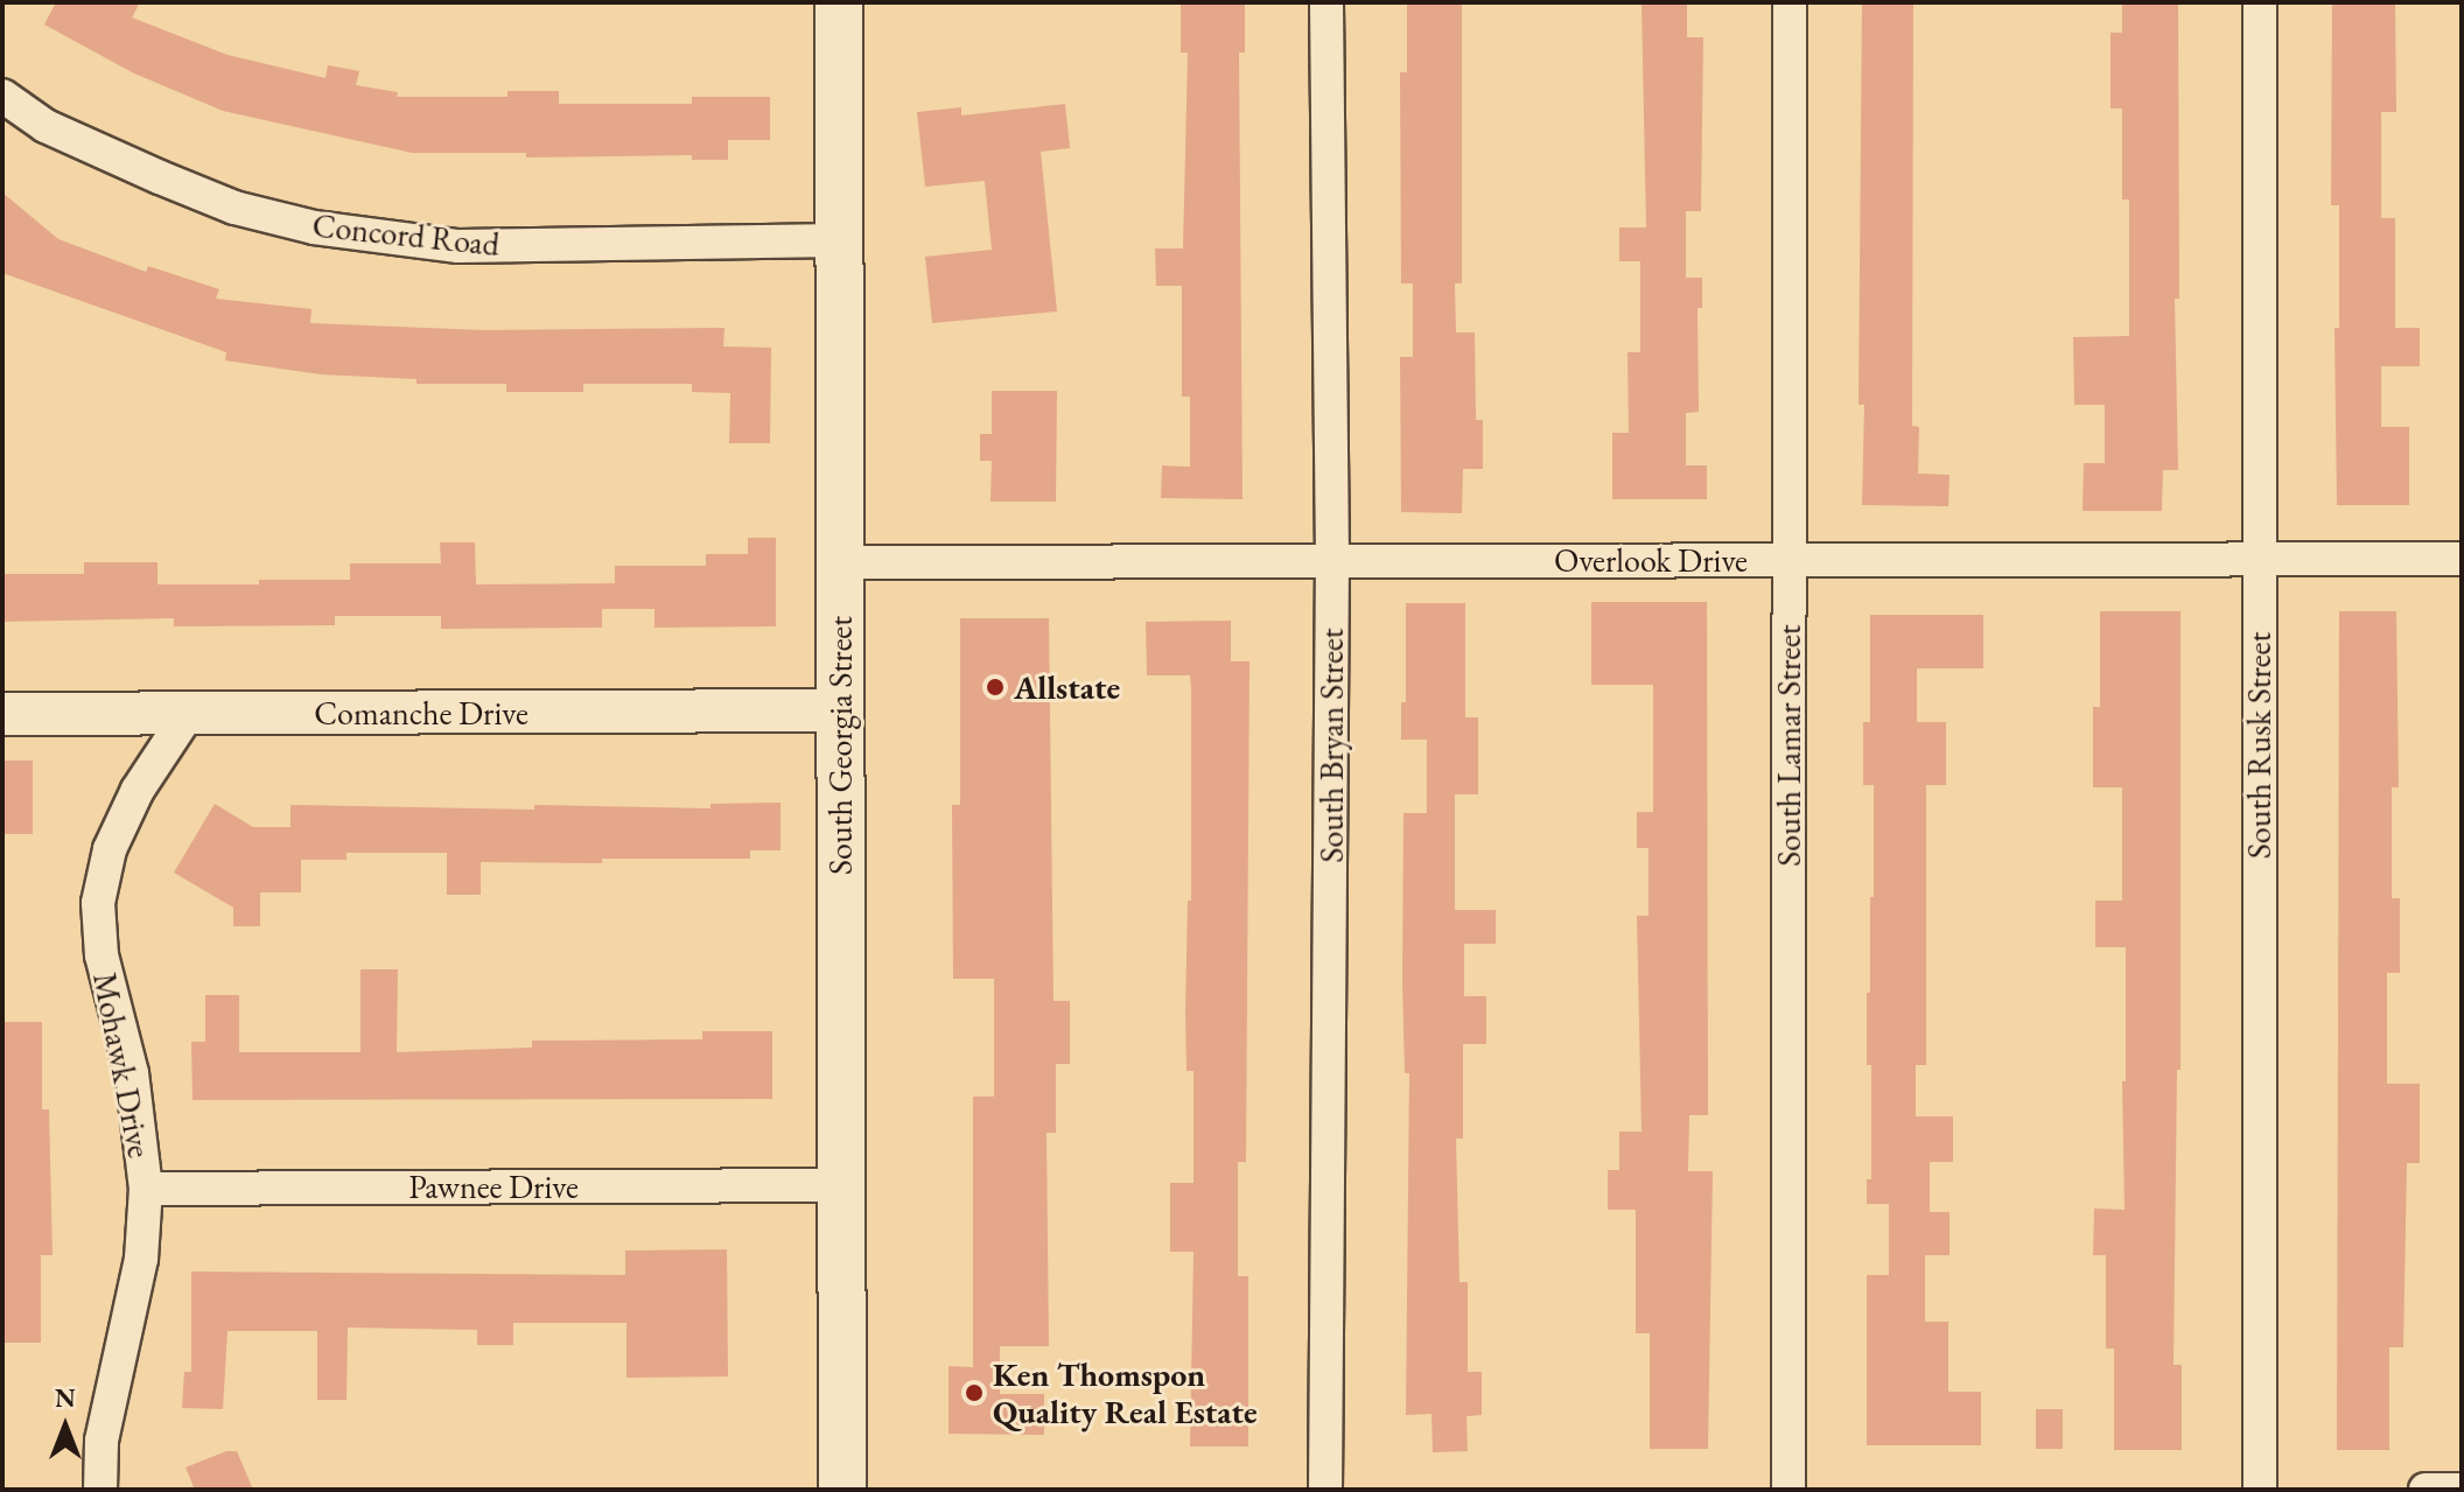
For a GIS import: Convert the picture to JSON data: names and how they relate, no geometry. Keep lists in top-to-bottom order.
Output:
{
  "streets": {
    "main road": ["South Georgia Street"],
    "street": [
      "Concord Road",
      "Overlook Drive",
      "Comanche Drive",
      "South Bryan Street",
      "South Lamar Street",
      "South Rusk Street",
      "Mohawk Drive",
      "Pawnee Drive"
    ]
  },
  "crossings": [
    ["Concord Road", "South Georgia Street"],
    ["Overlook Drive", "South Georgia Street"],
    ["Overlook Drive", "South Bryan Street"],
    ["Overlook Drive", "South Lamar Street"],
    ["Overlook Drive", "South Rusk Street"],
    ["Comanche Drive", "South Georgia Street"],
    ["Comanche Drive", "Mohawk Drive"],
    ["South Georgia Street", "Pawnee Drive"],
    ["Mohawk Drive", "Pawnee Drive"]
  ],
  "places": ["Allstate", "Ken Thomspon Quality Real Estate"],
  "north": "top"
}
